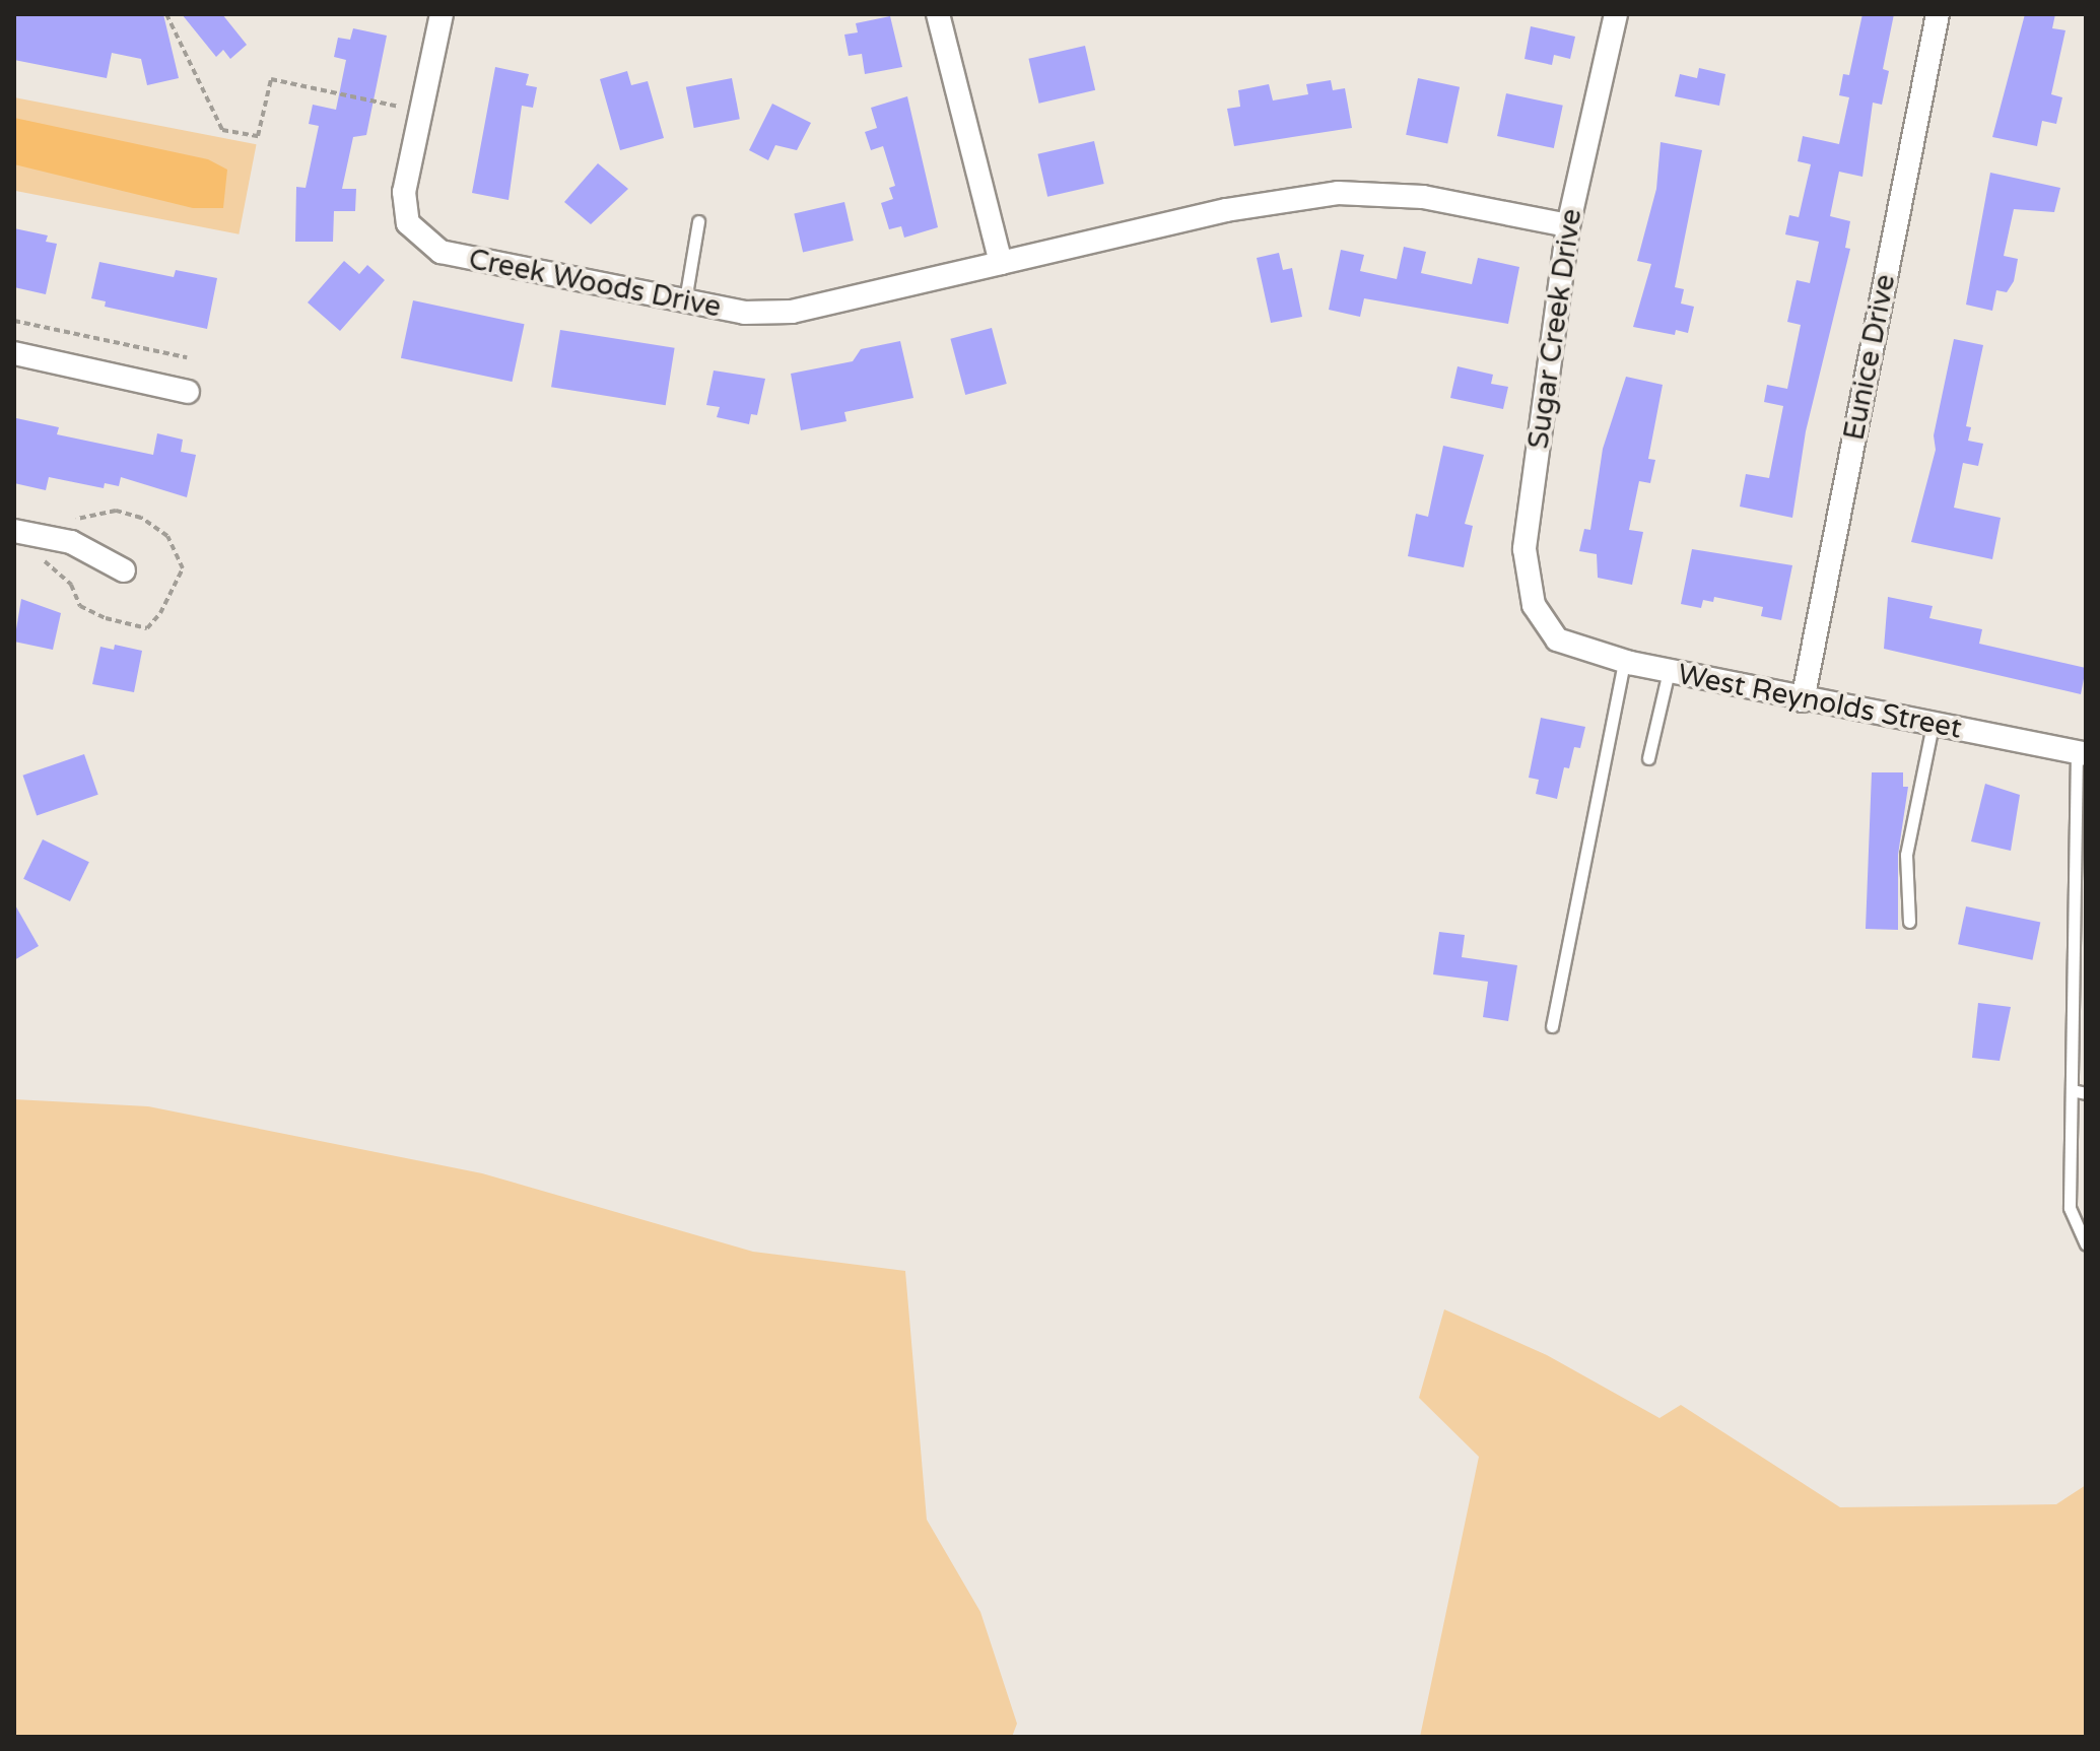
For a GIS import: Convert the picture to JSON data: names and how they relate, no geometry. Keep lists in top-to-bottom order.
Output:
{
  "streets": {
    "street": [
      "Creek Woods Drive",
      "Sugar Creek Drive",
      "Eunice Drive",
      "West Reynolds Street"
    ]
  },
  "crossings": [
    ["Creek Woods Drive", "Sugar Creek Drive"],
    ["Sugar Creek Drive", "West Reynolds Street"],
    ["Eunice Drive", "West Reynolds Street"]
  ]
}
